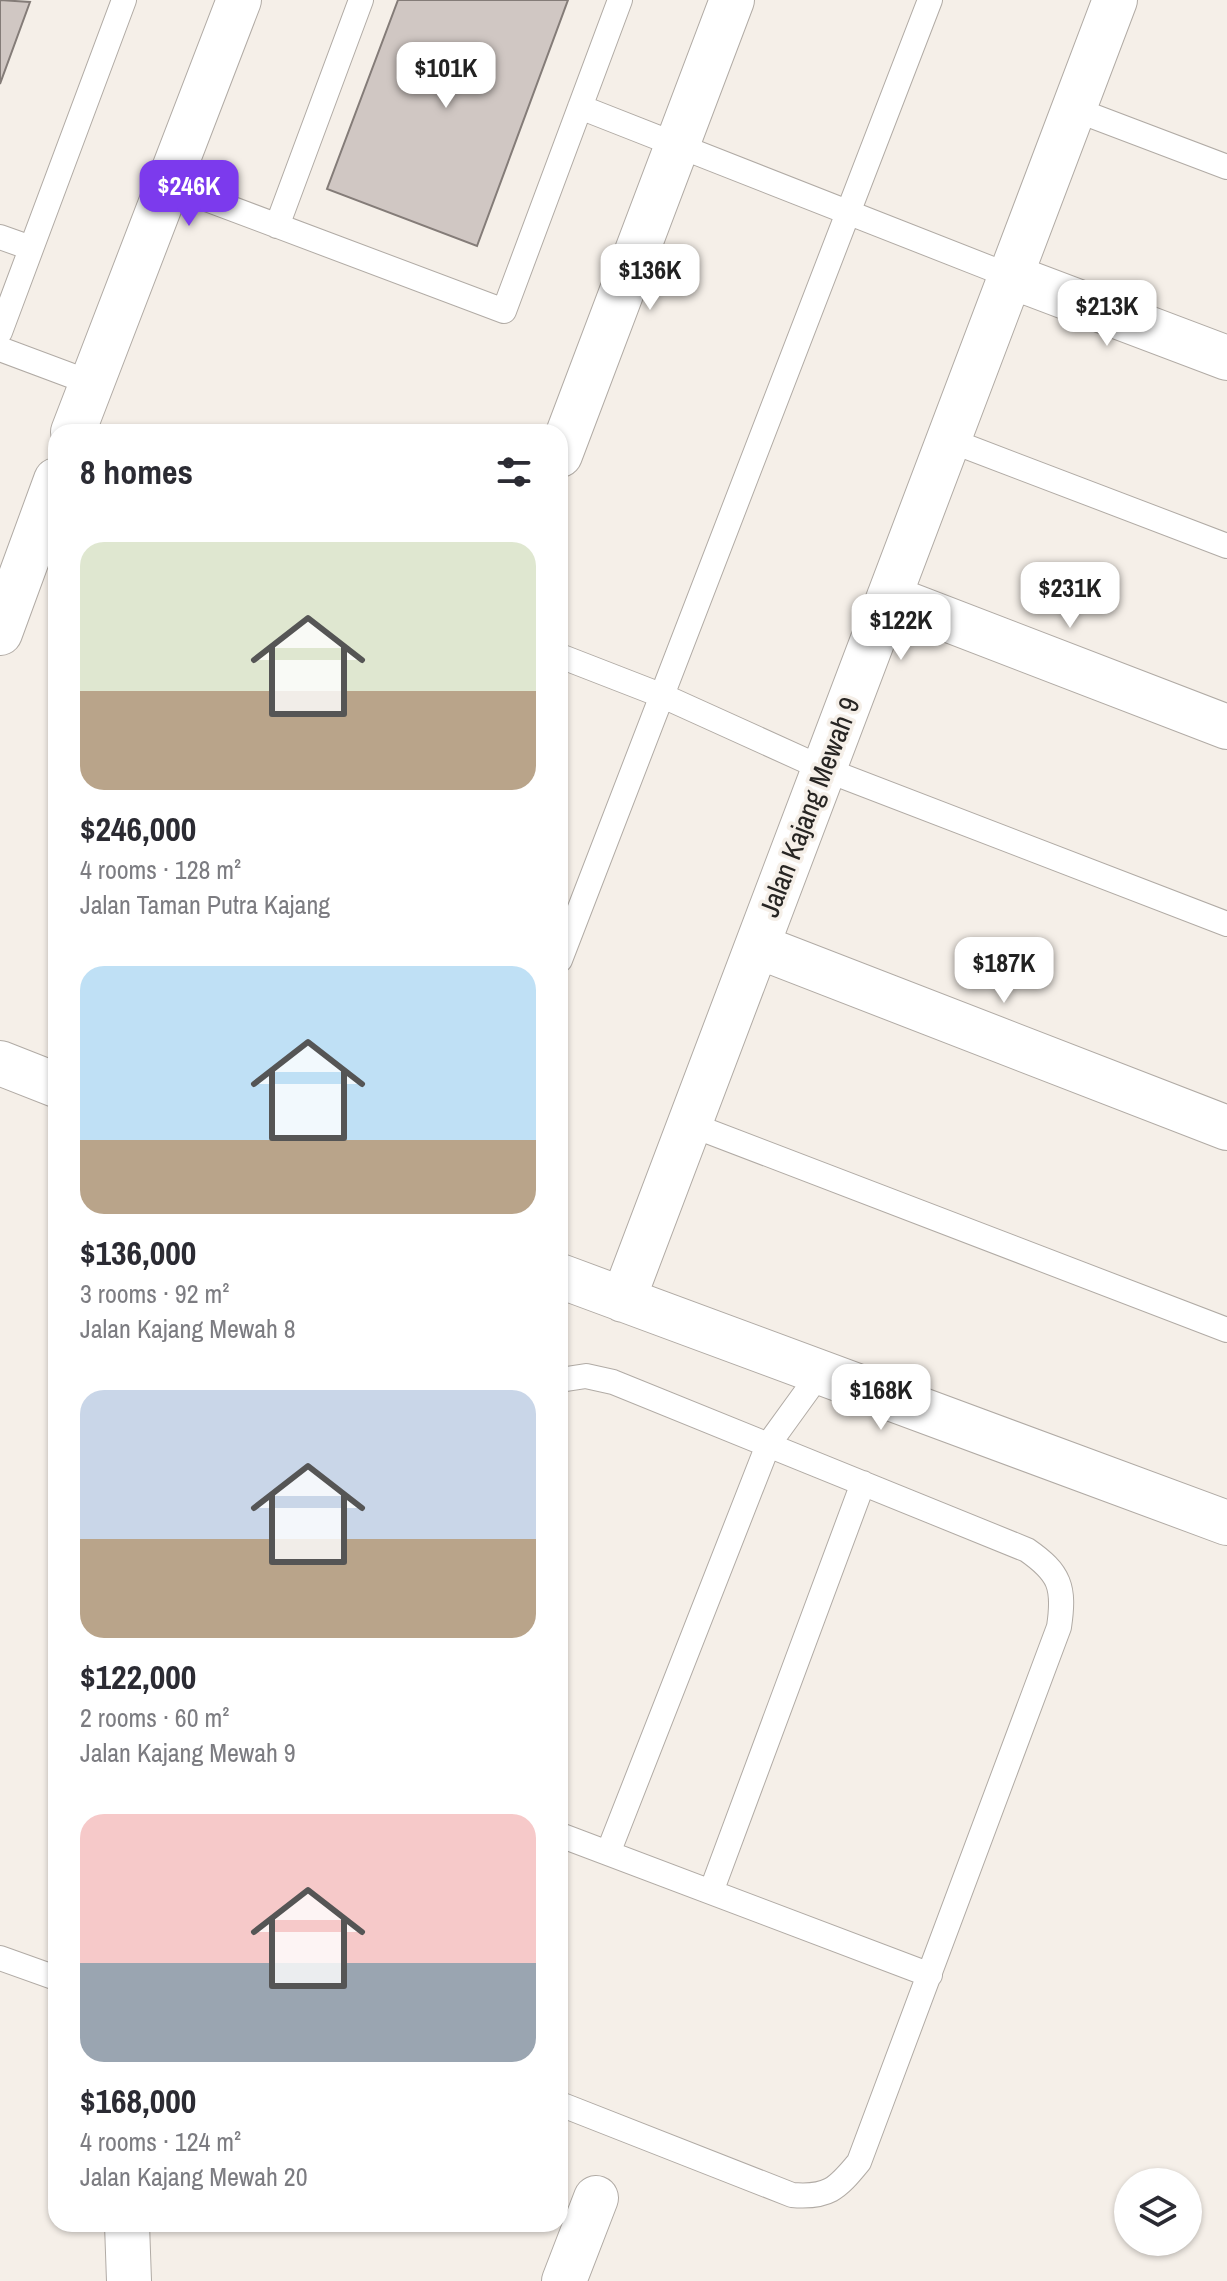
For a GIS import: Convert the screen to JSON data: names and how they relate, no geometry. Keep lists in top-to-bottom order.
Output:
{
  "streets": {
    "street": ["Jalan Kajang Mewah 9"]
  },
  "page": {
    "price": [
      "$101K",
      "$246K",
      "$136K",
      "$213K",
      "$231K",
      "$122K",
      "$187K",
      "$168K"
    ],
    "heading": "8 homes",
    "list": [
      {
        "name": "$246,000",
        "note": "4 rooms · 128 m² · Jalan Taman Putra Kajang"
      },
      {
        "name": "$136,000",
        "note": "3 rooms · 92 m² · Jalan Kajang Mewah 8"
      },
      {
        "name": "$122,000",
        "note": "2 rooms · 60 m² · Jalan Kajang Mewah 9"
      },
      {
        "name": "$168,000",
        "note": "4 rooms · 124 m² · Jalan Kajang Mewah 20"
      }
    ]
  }
}
